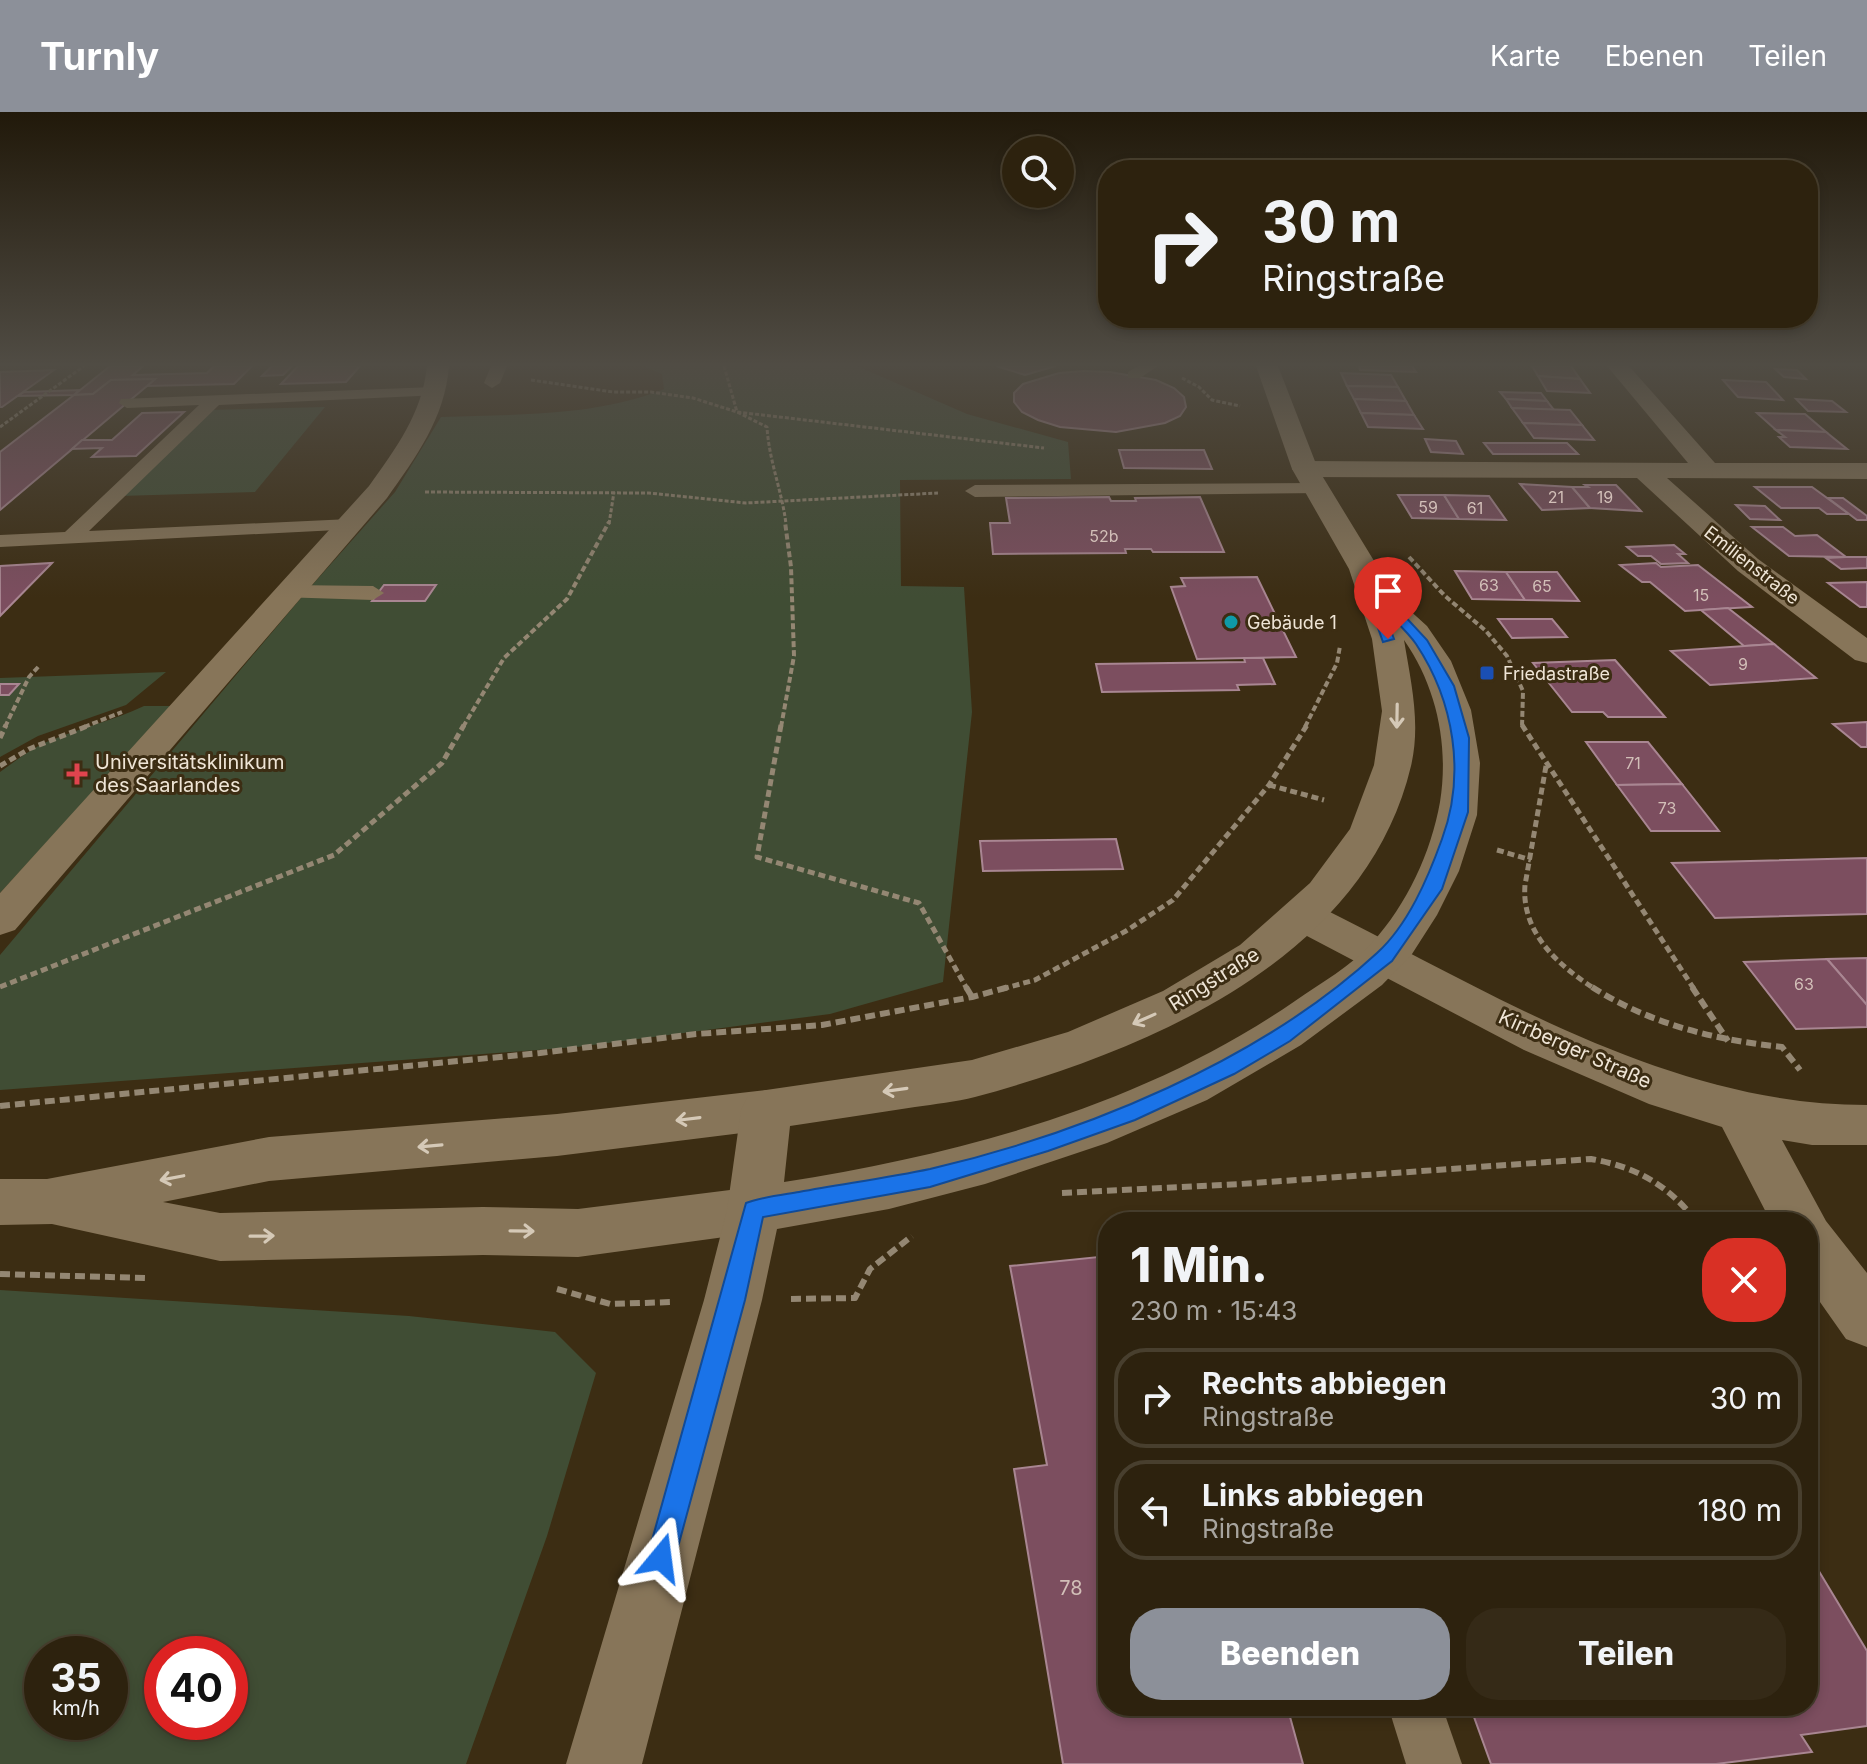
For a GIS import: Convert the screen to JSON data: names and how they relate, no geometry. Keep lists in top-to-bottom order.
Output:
{
  "streets": {
    "street": ["Emilienstraße", "Ringstraße", "Kirrberger Straße"]
  },
  "crossings": [
    ["Ringstraße", "Kirrberger Straße"]
  ],
  "places": {
    "other": ["Gebäude 1"],
    "transit": ["Friedastraße"],
    "health": ["Universitätsklinikum des Saarlandes"]
  },
  "house_numbers": [
    "21",
    "19",
    "59",
    "61",
    "52b",
    "63",
    "65",
    "15",
    "9",
    "71",
    "73",
    "63",
    "78"
  ],
  "page": {
    "header": "Turnly",
    "nav": ["Karte", "Ebenen", "Teilen"],
    "turn": ["30 m", "Ringstraße"],
    "heading": ["1 Min.", "230 m · 15:43"],
    "list": [
      {
        "name": "Rechts abbiegen",
        "note": "Ringstraße",
        "value": "30 m"
      },
      {
        "name": "Links abbiegen",
        "note": "Ringstraße",
        "value": "180 m"
      }
    ],
    "buttons": ["Beenden", "Teilen"],
    "speed": "35 km/h",
    "limit": "40"
  }
}
